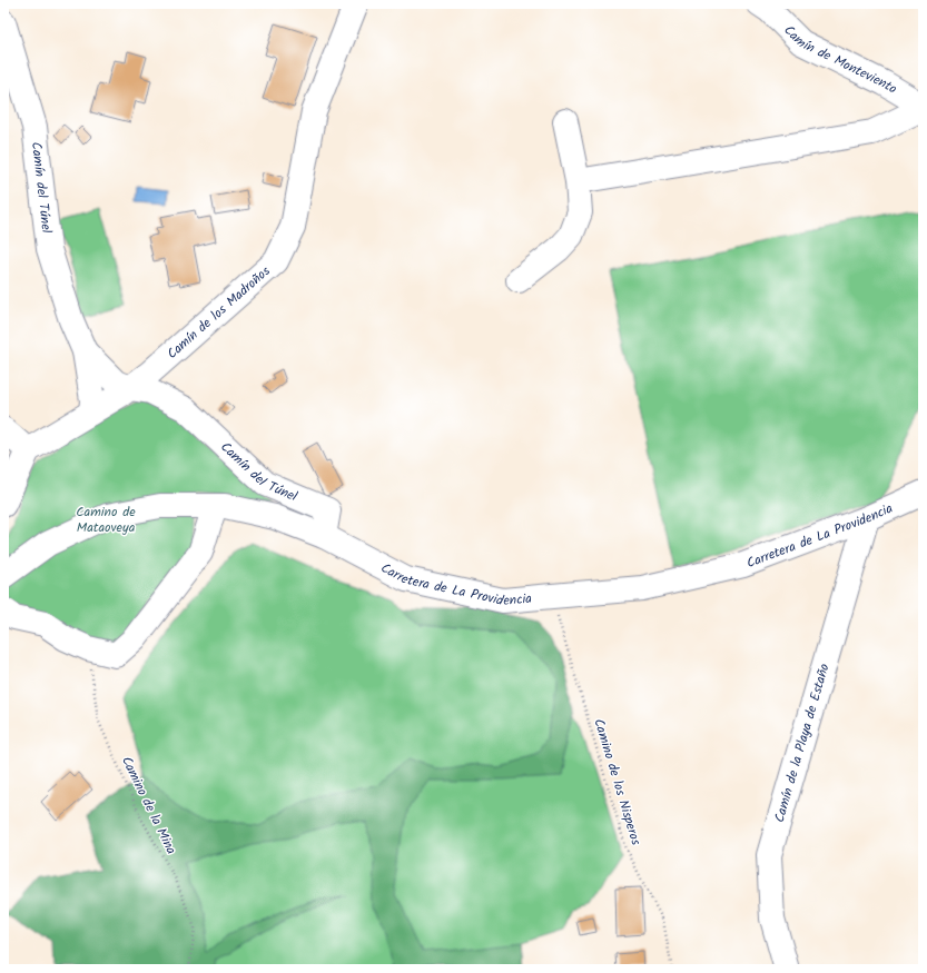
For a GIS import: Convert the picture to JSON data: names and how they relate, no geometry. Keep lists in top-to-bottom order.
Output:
{
  "streets": {
    "street": [
      "Camín de Monteviento",
      "Camín del Túnel",
      "Camín de los Madroños",
      "Carretera de La Providencia",
      "Camín de la Playa de Estaño"
    ],
    "path": ["Camino de los Nisperos", "Camino de la Mina"]
  },
  "crossings": [
    ["Camín del Túnel", "Camín de los Madroños"],
    ["Camín del Túnel", "Carretera de La Providencia"],
    ["Carretera de La Providencia", "Camín de la Playa de Estaño"],
    ["Carretera de La Providencia", "Camino de los Nisperos"]
  ],
  "parks": ["Camino de Mataoveya"]
}
